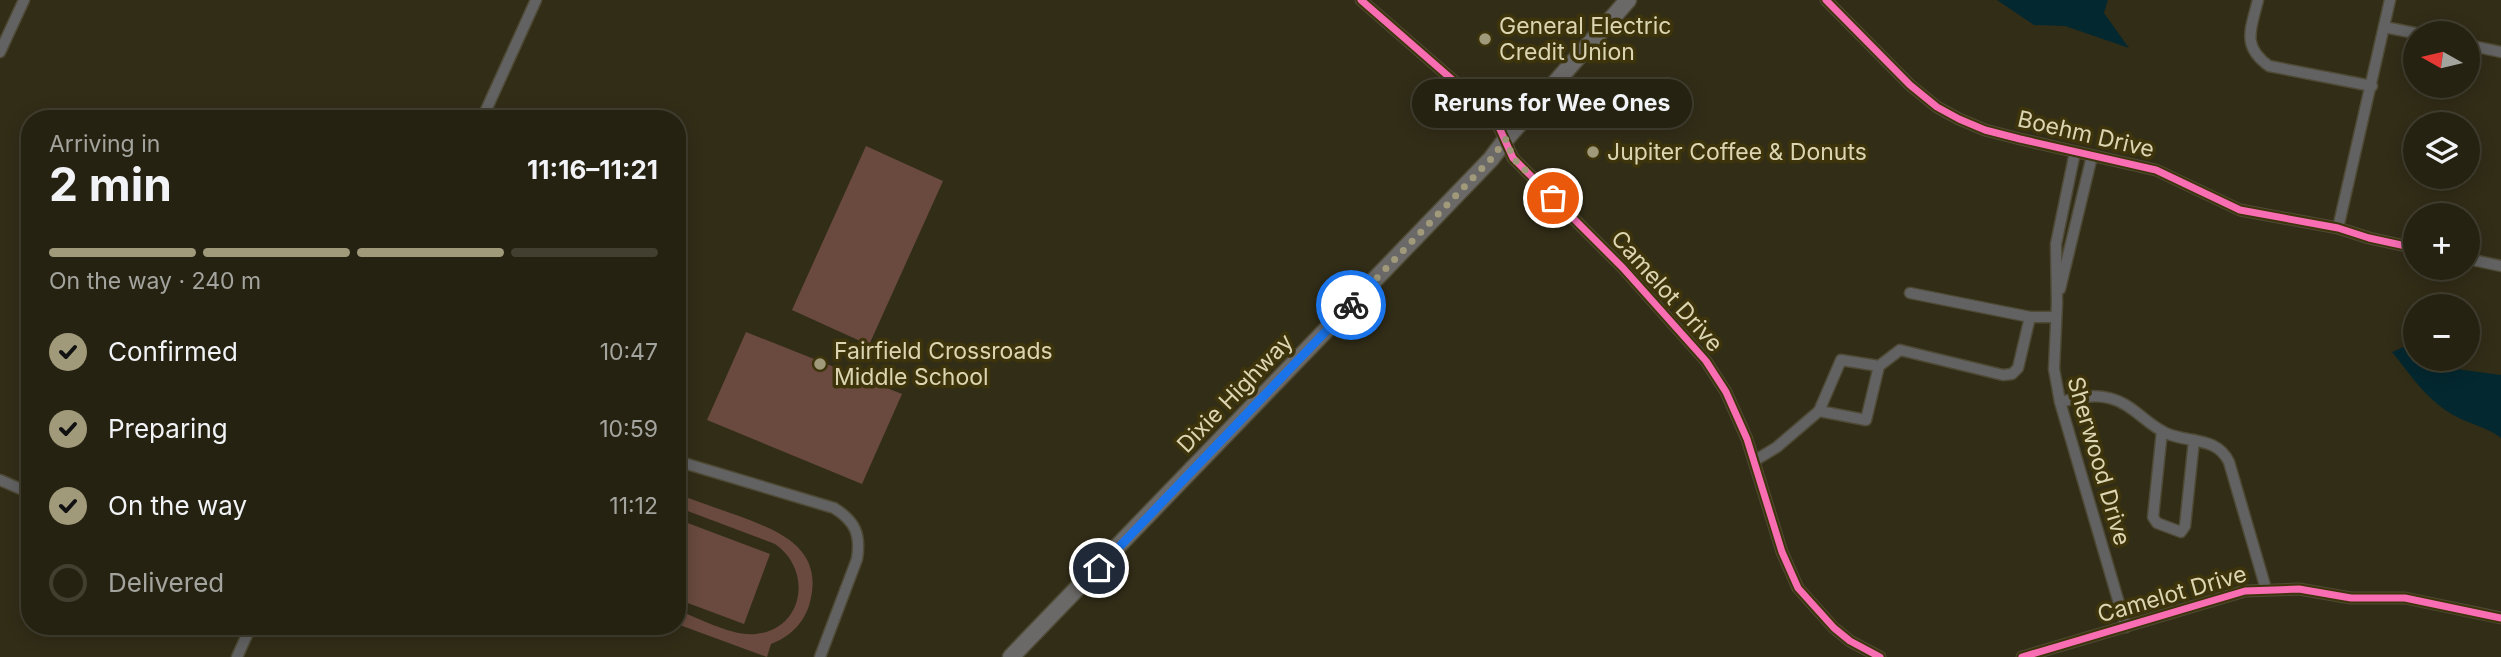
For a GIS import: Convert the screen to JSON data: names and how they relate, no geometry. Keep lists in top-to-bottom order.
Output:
{
  "streets": {
    "main road": ["Dixie Highway"],
    "street": ["Boehm Drive", "Camelot Drive", "Sherwood Drive"]
  },
  "crossings": [
    ["Boehm Drive", "Sherwood Drive"],
    ["Camelot Drive", "Dixie Highway"],
    ["Camelot Drive", "Sherwood Drive"]
  ],
  "places": [
    "General Electric Credit Union",
    "Jupiter Coffee & Donuts",
    "Reruns for Wee Ones",
    "Fairfield Crossroads Middle School"
  ],
  "north": "left",
  "page": {
    "map_buttons": ["+", "−"],
    "bubble": "Reruns for Wee Ones",
    "heading": ["2 min", "Arriving in", "11:16–11:21"],
    "bar": "On the way · 240 m",
    "list": [
      ["Confirmed", "10:47"],
      ["Preparing", "10:59"],
      ["On the way", "11:12"],
      "Delivered"
    ]
  }
}
